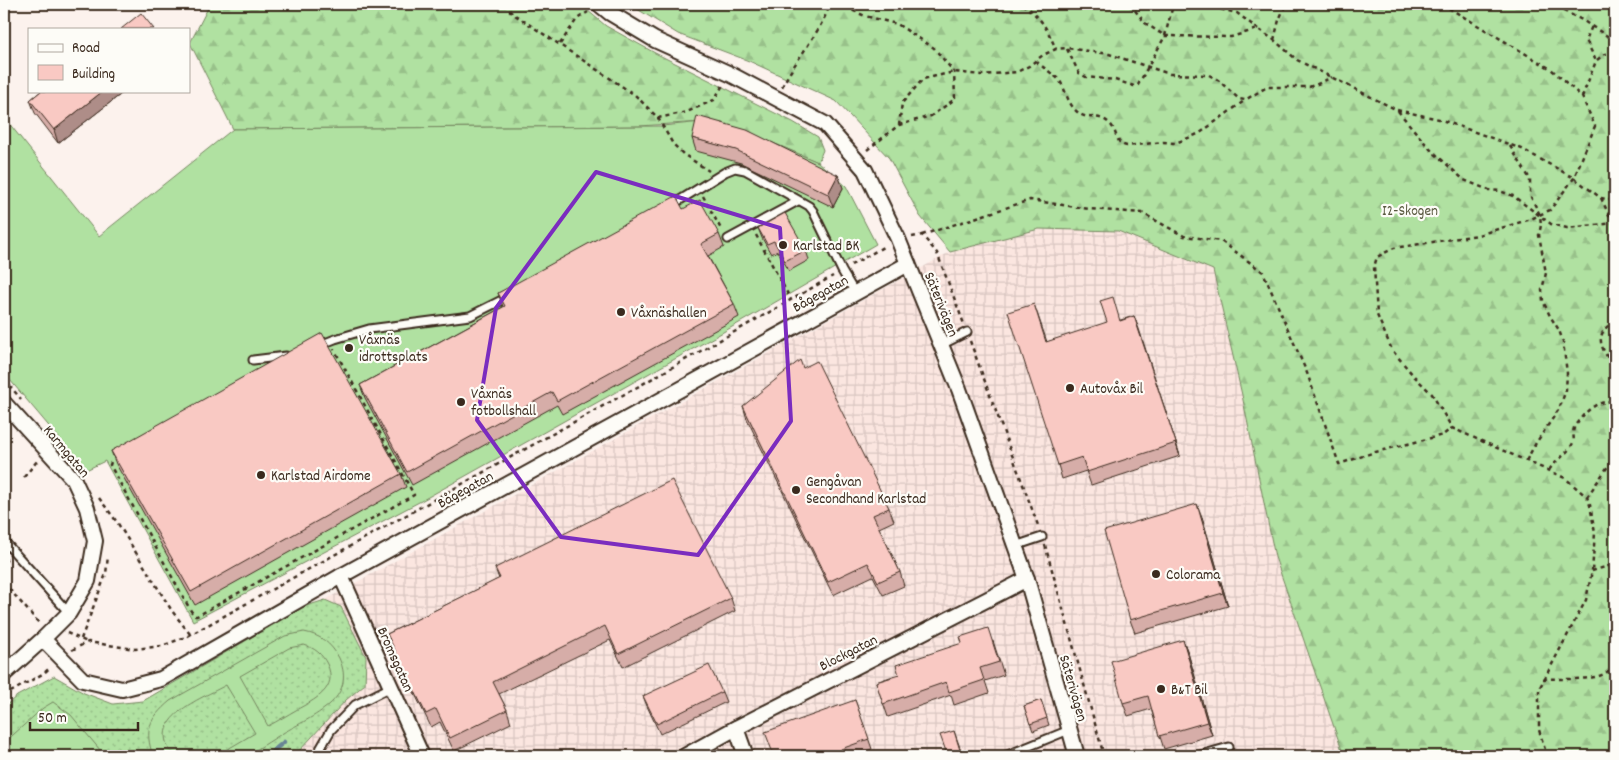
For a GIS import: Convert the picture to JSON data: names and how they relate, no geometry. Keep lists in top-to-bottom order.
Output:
{
  "streets": {
    "street": [
      "Bågegatan",
      "Säterivägen",
      "Karmgatan",
      "Blockgatan",
      "Bromsgatan"
    ]
  },
  "crossings": [
    ["Bågegatan", "Säterivägen"],
    ["Bågegatan", "Karmgatan"],
    ["Bågegatan", "Bromsgatan"],
    ["Säterivägen", "Blockgatan"]
  ],
  "parks": ["I2-Skogen"],
  "places": [
    "Karlstad BK",
    "Våxnäshallen",
    "Våxnäs idrottsplats",
    "Autovåx Bil",
    "Våxnäs fotbollshall",
    "Karlstad Airdome",
    "Gengåvan Secondhand Karlstad",
    "Colorama",
    "B&T Bil"
  ],
  "legend": ["Road", "Building"],
  "scale_bar": "50 m"
}
